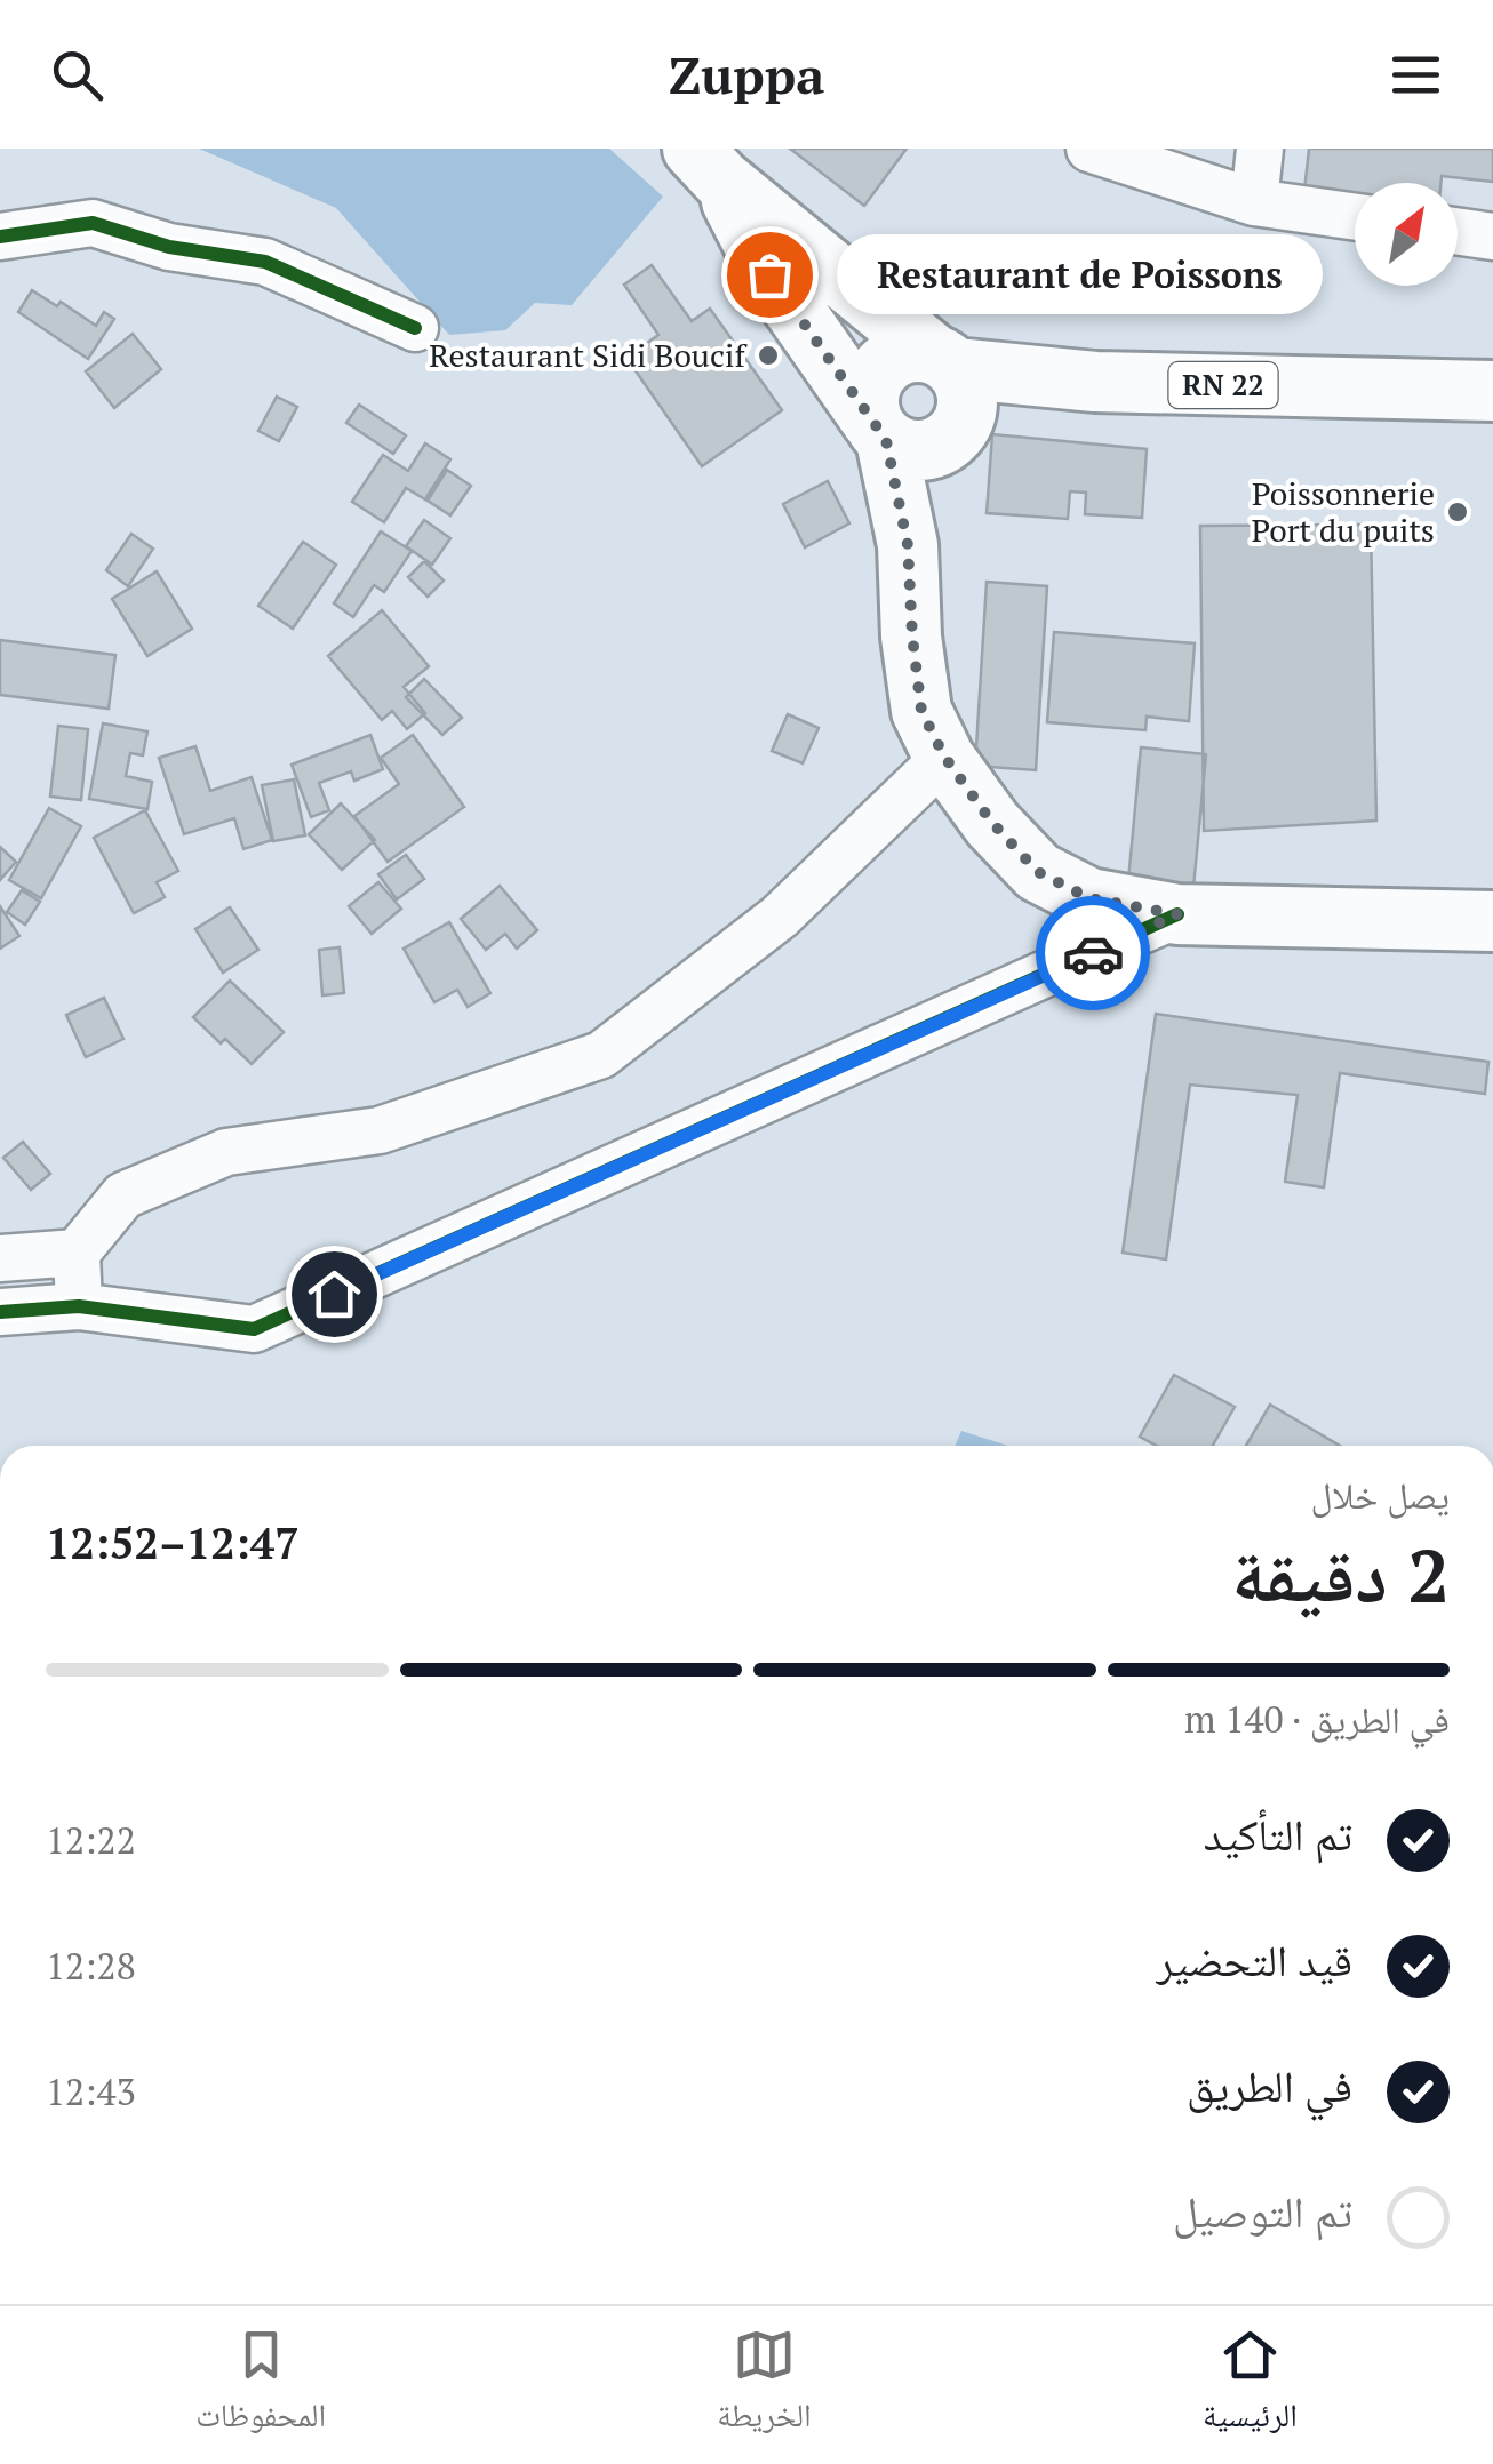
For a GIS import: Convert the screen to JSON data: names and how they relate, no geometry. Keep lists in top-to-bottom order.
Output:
{
  "streets": {
    "main road": ["RN 22"]
  },
  "places": ["Restaurant de Poissons", "Restaurant Sidi Boucif", "Poissonnerie Port du puits"],
  "north": "top right",
  "page": {
    "header": "Zuppa",
    "bubble": "Restaurant de Poissons",
    "heading": ["2 دقيقة", "يصل خلال", "12:47–12:52"],
    "bar": "في الطريق · 140 m",
    "list": [
      ["تم التأكيد", "12:22"],
      ["قيد التحضير", "12:28"],
      ["في الطريق", "12:43"],
      "تم التوصيل"
    ],
    "tabs": ["الرئيسية", "الخريطة", "المحفوظات"]
  }
}
